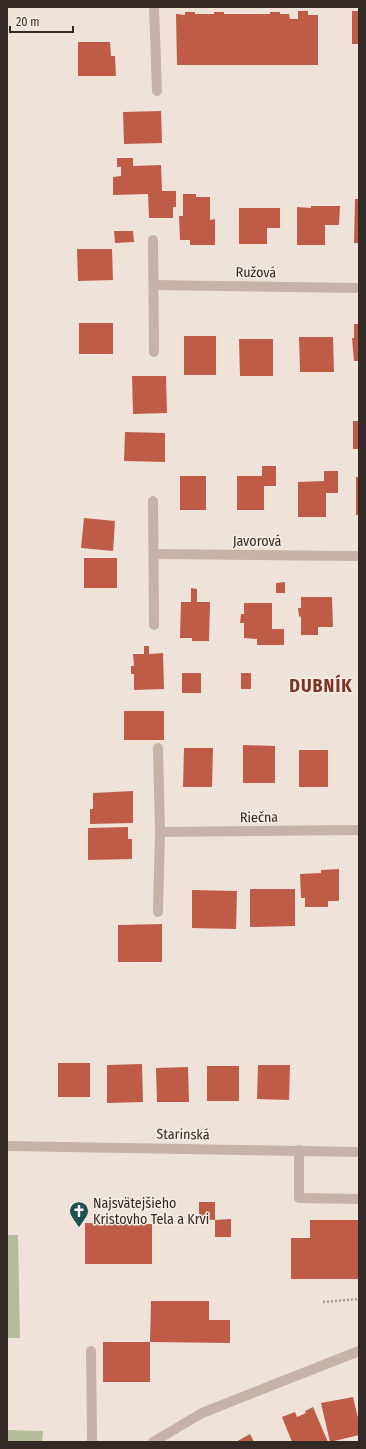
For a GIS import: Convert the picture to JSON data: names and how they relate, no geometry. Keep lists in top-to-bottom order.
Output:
{
  "streets": {
    "street": [
      "Ružová",
      "Javorová",
      "Riečna",
      "Starinská"
    ]
  },
  "districts": ["DUBNÍK"],
  "places": {
    "church": ["Najsvätejšieho Kristovho Tela a Krvi"]
  },
  "scale_bar": "20 m"
}
